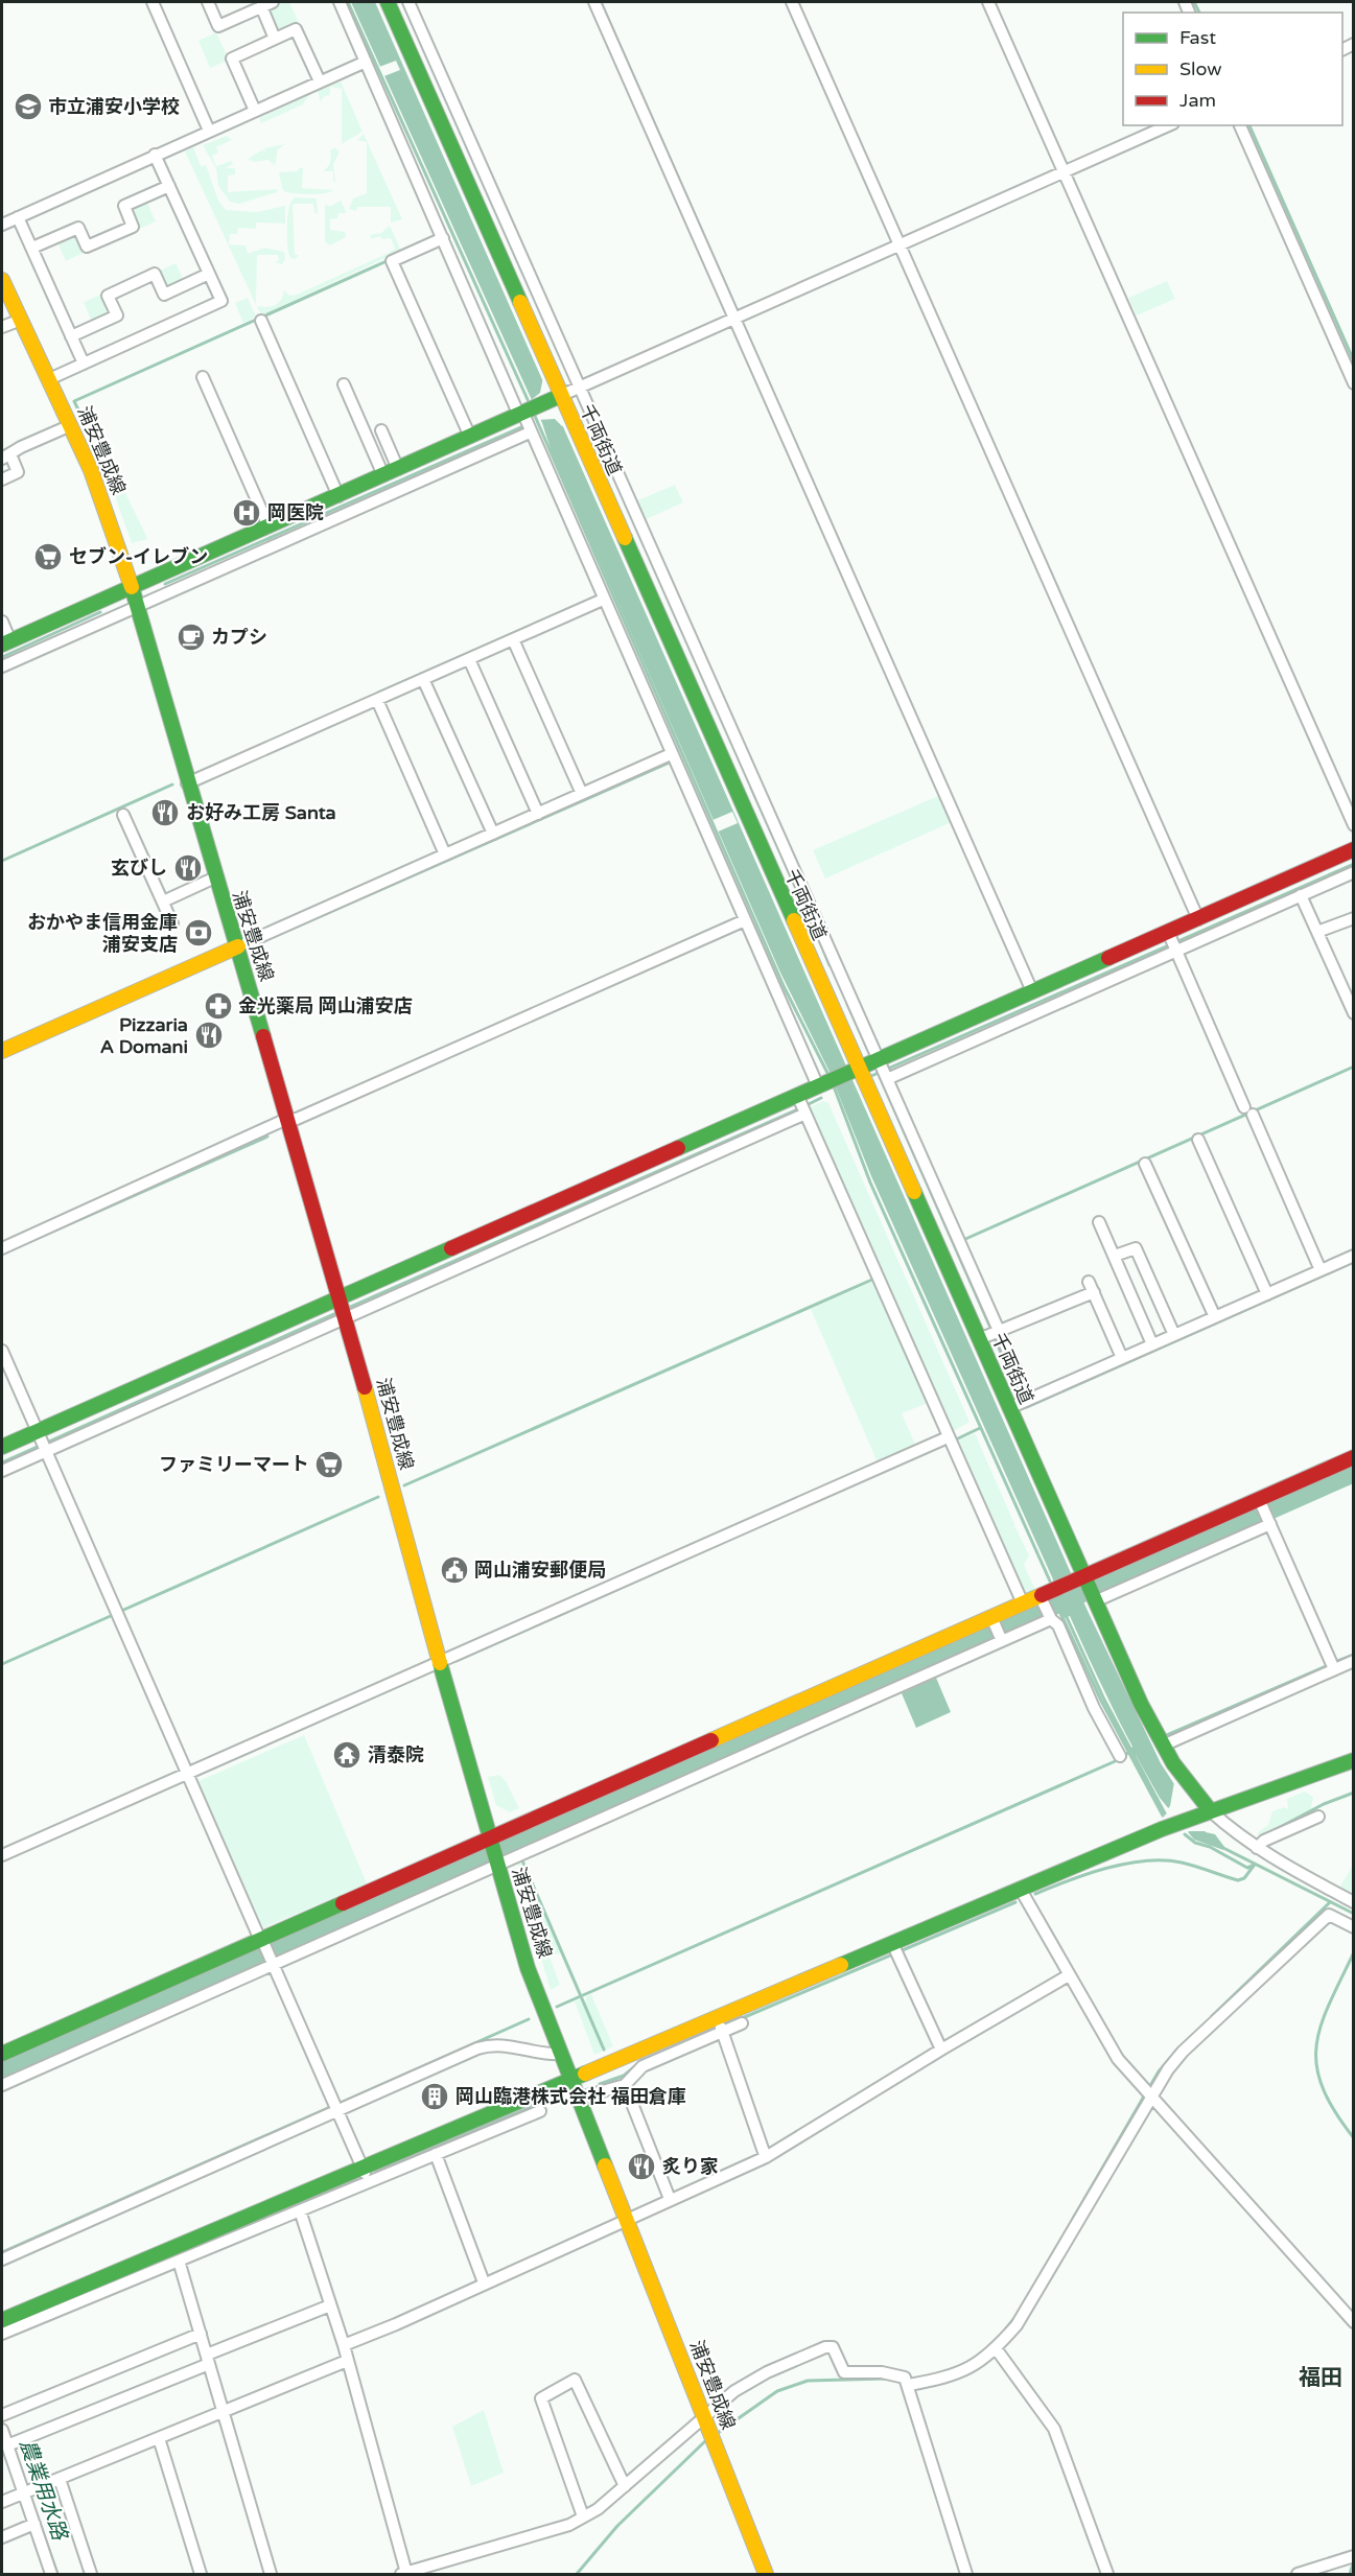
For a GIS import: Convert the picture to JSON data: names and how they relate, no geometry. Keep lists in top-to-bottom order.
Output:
{
  "streets": {
    "street": ["千両街道", "浦安豊成線"]
  },
  "districts": ["福田"],
  "water": ["農業用水路"],
  "places": {
    "school or university": ["市立浦安小学校"],
    "hospital": ["岡医院"],
    "supermarket": ["セブン-イレブン", "ファミリーマート"],
    "cafe": ["カプシ"],
    "restaurant": [
      "お好み工房 Santa",
      "玄びし",
      "Pizzaria A Domani",
      "炙り家"
    ],
    "bank": ["おかやま信用金庫 浦安支店"],
    "pharmacy": ["金光薬局 岡山浦安店"],
    "public building": ["岡山浦安郵便局"],
    "temple": ["清泰院"],
    "building": ["岡山臨港株式会社 福田倉庫"]
  },
  "legend": ["Fast", "Slow", "Jam"]
}
